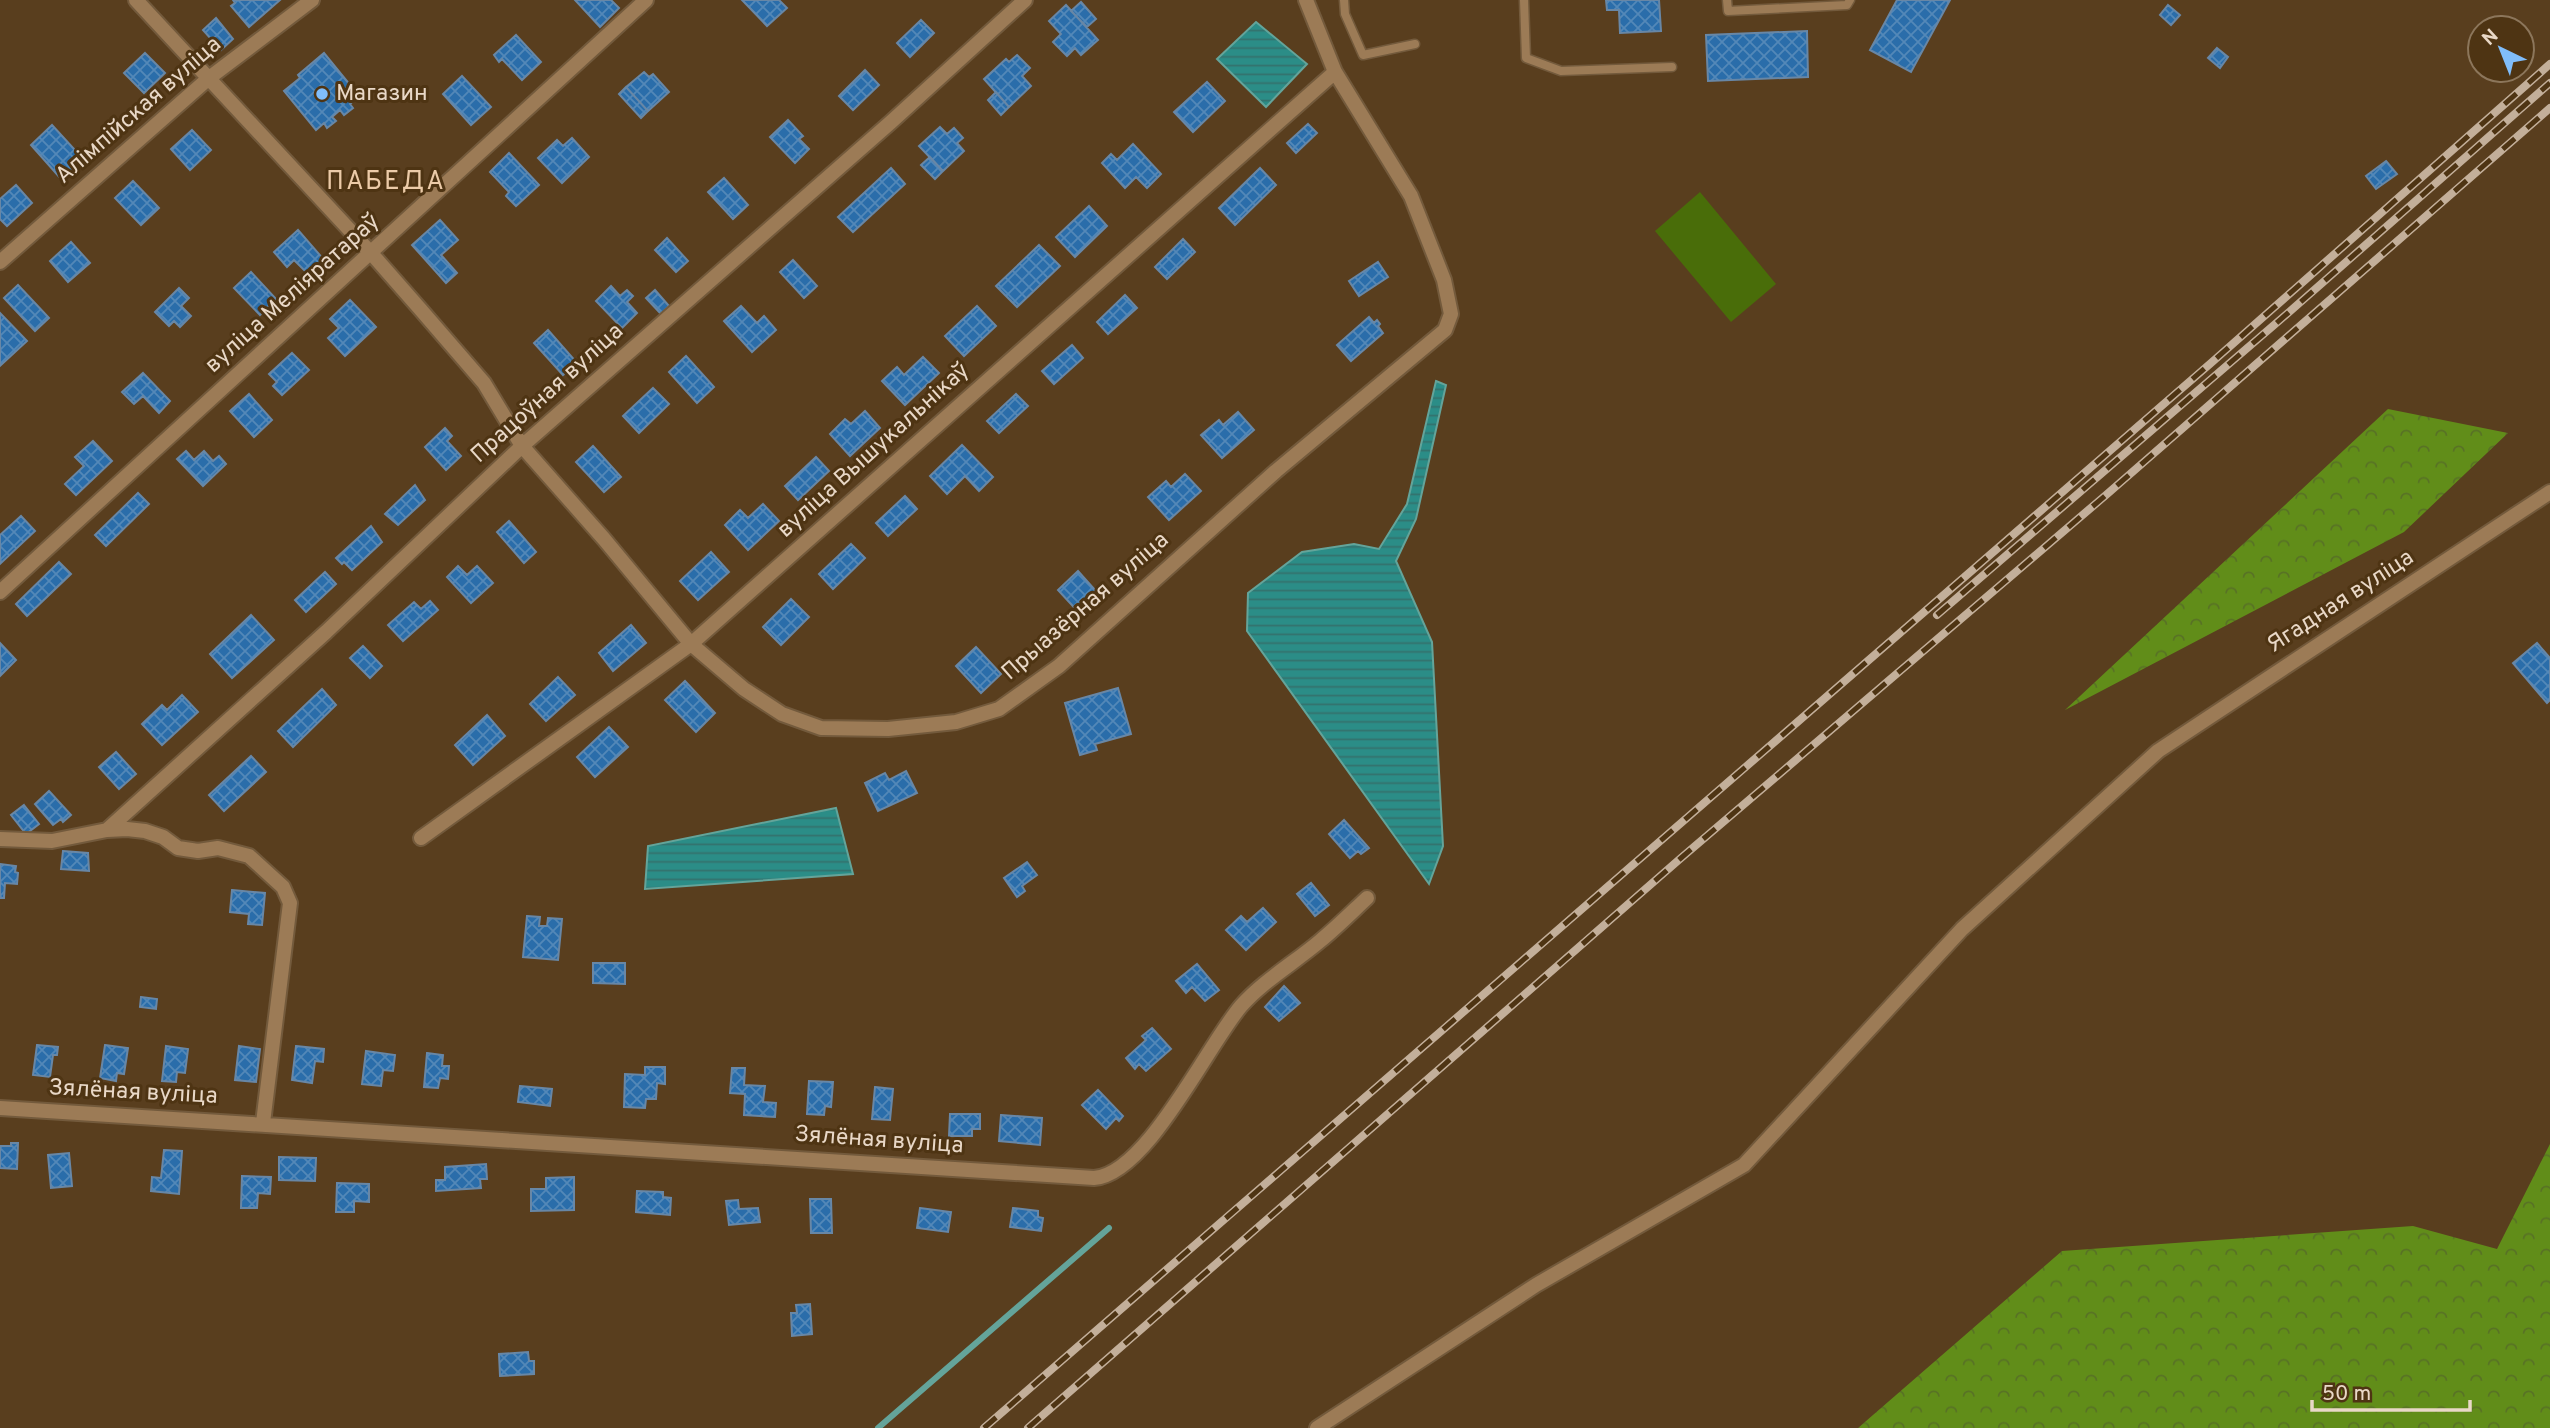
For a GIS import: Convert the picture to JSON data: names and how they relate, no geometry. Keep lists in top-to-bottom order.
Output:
{
  "streets": {
    "street": [
      "Алімпійская вуліца",
      "вуліца Меліяратараў",
      "Працоўная вуліца",
      "вуліца Вышукальнікаў",
      "Ягадная вуліца",
      "Прыазёрная вуліца",
      "Зялёная вуліца"
    ]
  },
  "crossings": [
    ["Алімпійская вуліца", "Прыазёрная вуліца"],
    ["вуліца Меліяратараў", "Прыазёрная вуліца"],
    ["Працоўная вуліца", "Прыазёрная вуліца"],
    ["вуліца Вышукальнікаў", "Прыазёрная вуліца"]
  ],
  "districts": ["ПАБЕДА"],
  "places": ["Магазин"],
  "scale_bar": "50 m",
  "north": "top left"
}
